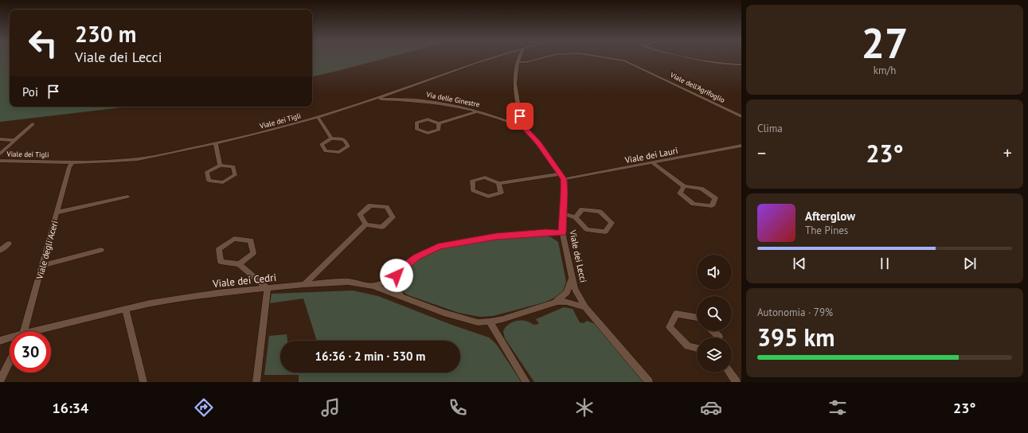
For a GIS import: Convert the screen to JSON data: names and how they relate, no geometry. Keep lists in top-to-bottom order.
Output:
{
  "streets": {
    "street": [
      "Viale dell'Agrifoglio",
      "Via delle Ginestre",
      "Viale dei Tigli",
      "Viale dei Lauri",
      "Viale degli Aceri",
      "Viale dei Lecci",
      "Viale dei Cedri"
    ]
  },
  "crossings": [
    ["Via delle Ginestre", "Viale dei Tigli"],
    ["Viale dei Tigli", "Viale degli Aceri"],
    ["Viale dei Lauri", "Viale dei Lecci"]
  ],
  "page": {
    "tile": [
      ["27", "km/h"],
      "Clima",
      ["Autonomia · 79%", "395 km"]
    ],
    "turn": ["230 m", "Viale dei Lecci"],
    "then": "Poi",
    "heat": ["−", "23°", "+"],
    "song": ["Afterglow", "The Pines"],
    "limit": "30",
    "trip": "16:36 · 2 min · 530 m",
    "tabs": ["16:34", "23°"]
  }
}
